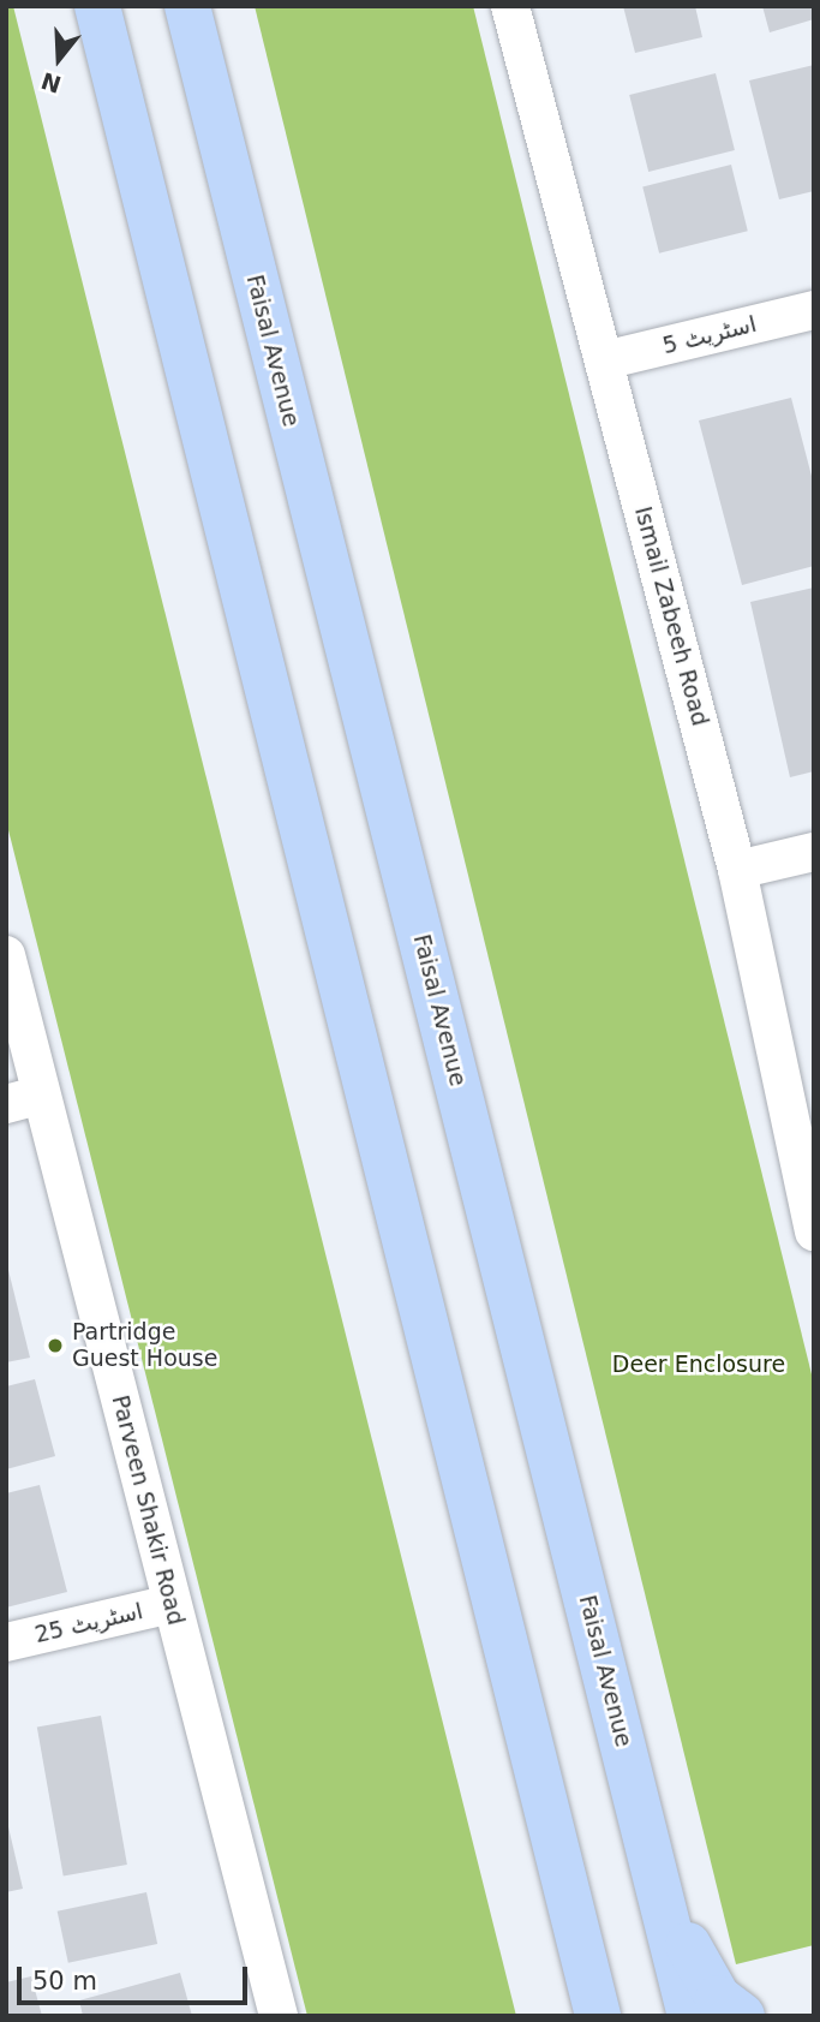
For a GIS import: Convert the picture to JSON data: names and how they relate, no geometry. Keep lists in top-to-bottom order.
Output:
{
  "streets": {
    "main road": ["Faisal Avenue"],
    "street": [
      "اسٹریٹ 5",
      "Ismail Zabeeh Road",
      "Parveen Shakir Road",
      "اسٹریٹ 25"
    ]
  },
  "crossings": [
    ["اسٹریٹ 5", "Ismail Zabeeh Road"],
    ["Parveen Shakir Road", "اسٹریٹ 25"]
  ],
  "parks": ["Deer Enclosure"],
  "places": ["Partridge Guest House"],
  "scale_bar": "50 m",
  "north": "bottom"
}
